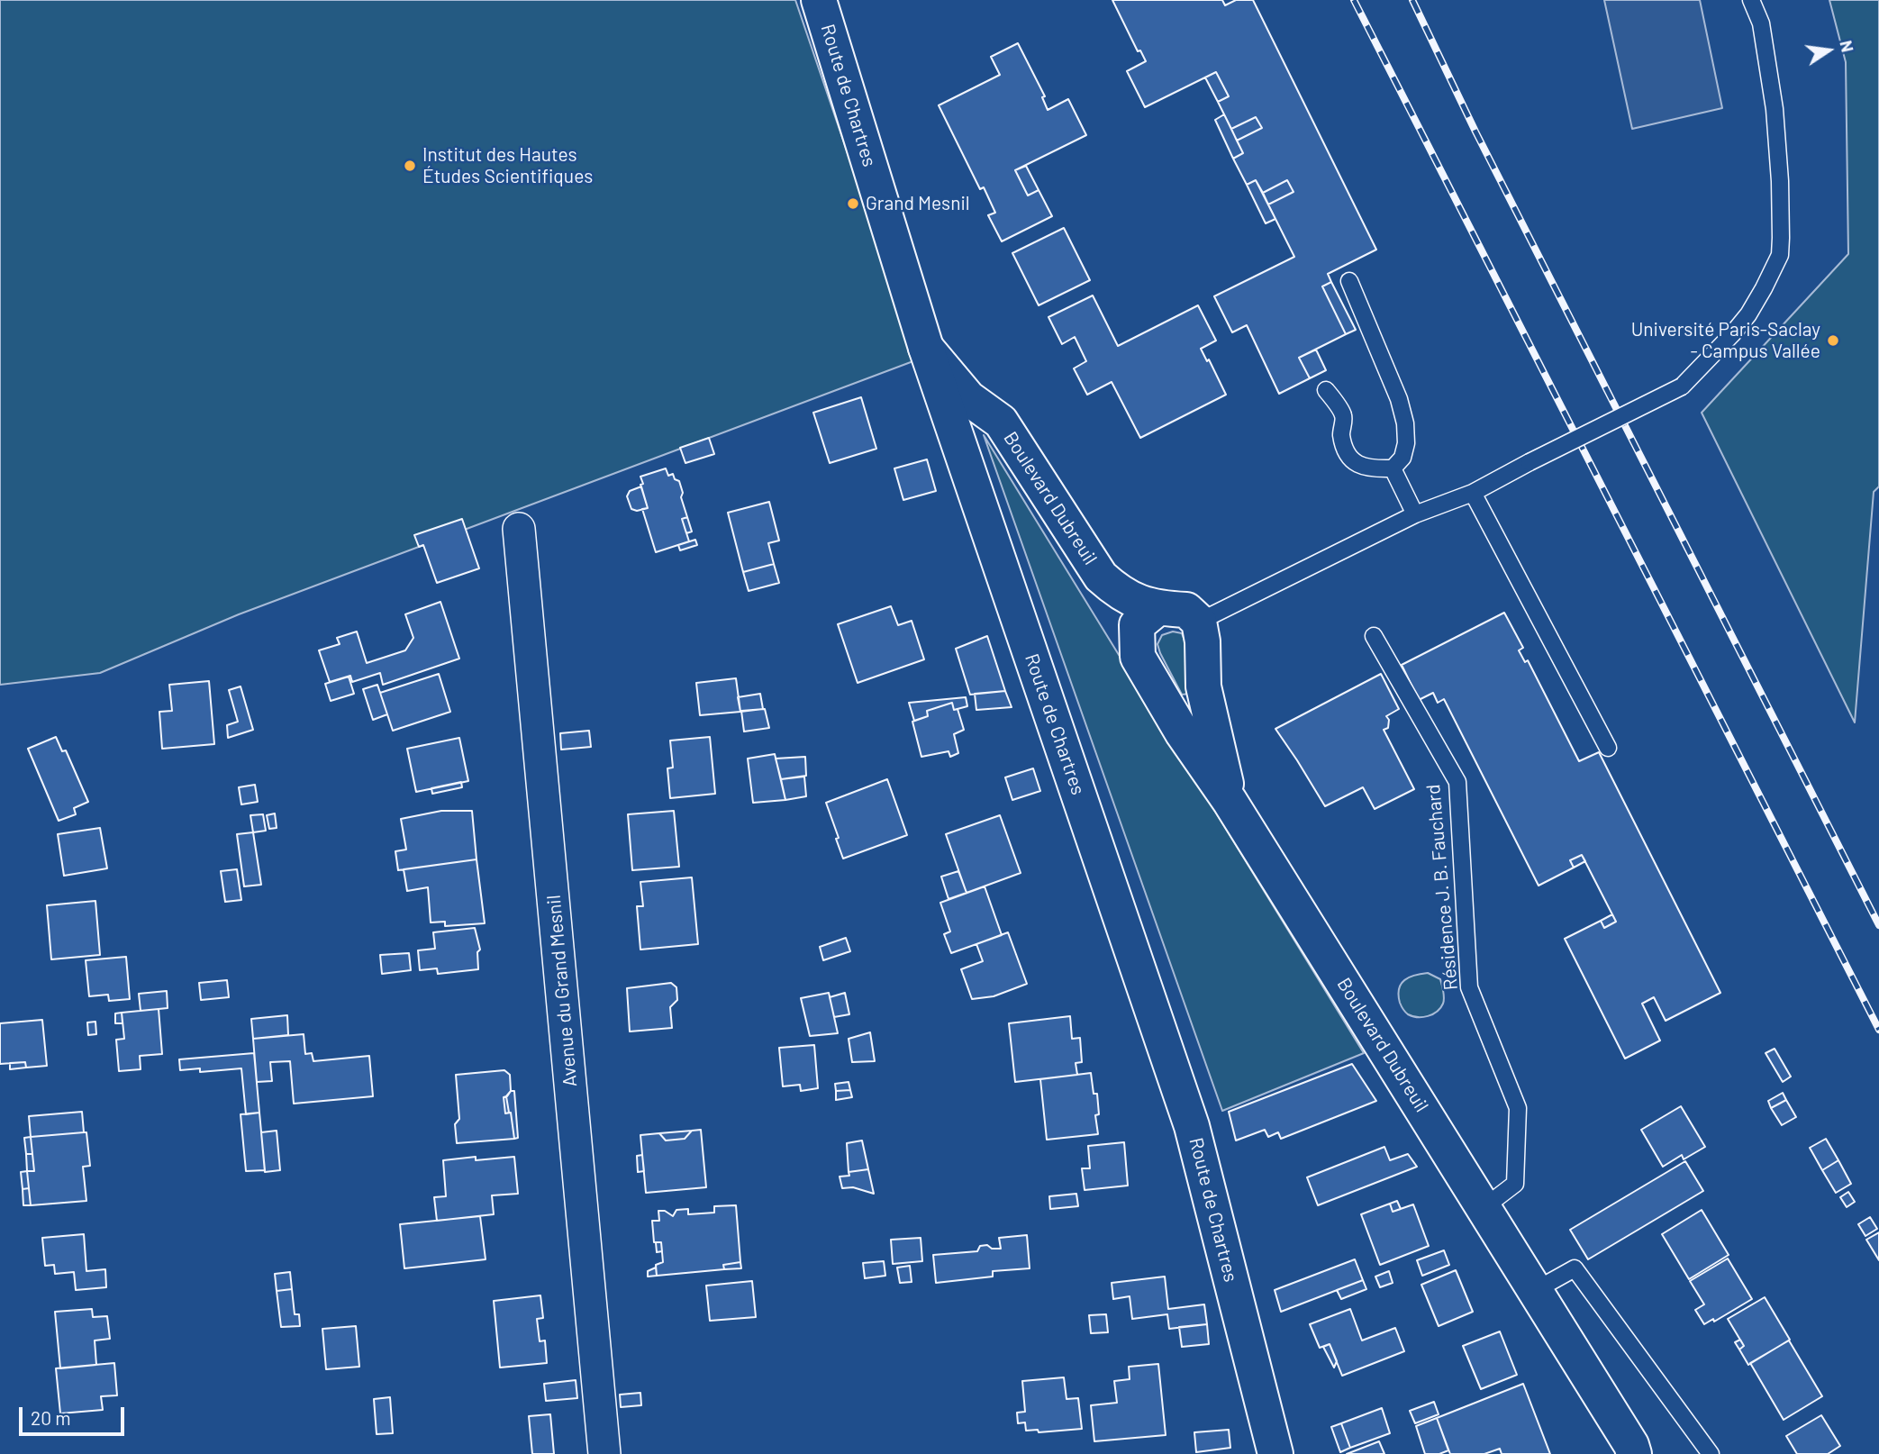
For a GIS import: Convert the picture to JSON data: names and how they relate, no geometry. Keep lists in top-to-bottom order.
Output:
{
  "streets": {
    "street": ["Route de Chartres", "Boulevard Dubreuil", "Avenue du Grand Mesnil"],
    "lane": ["Résidence J. B. Fauchard"]
  },
  "crossings": [
    ["Route de Chartres", "Boulevard Dubreuil"],
    ["Boulevard Dubreuil", "Résidence J. B. Fauchard"]
  ],
  "places": ["Institut des Hautes Études Scientifiques", "Grand Mesnil", "Université Paris-Saclay - Campus Vallée"],
  "scale_bar": "20 m",
  "north": "right"
}
